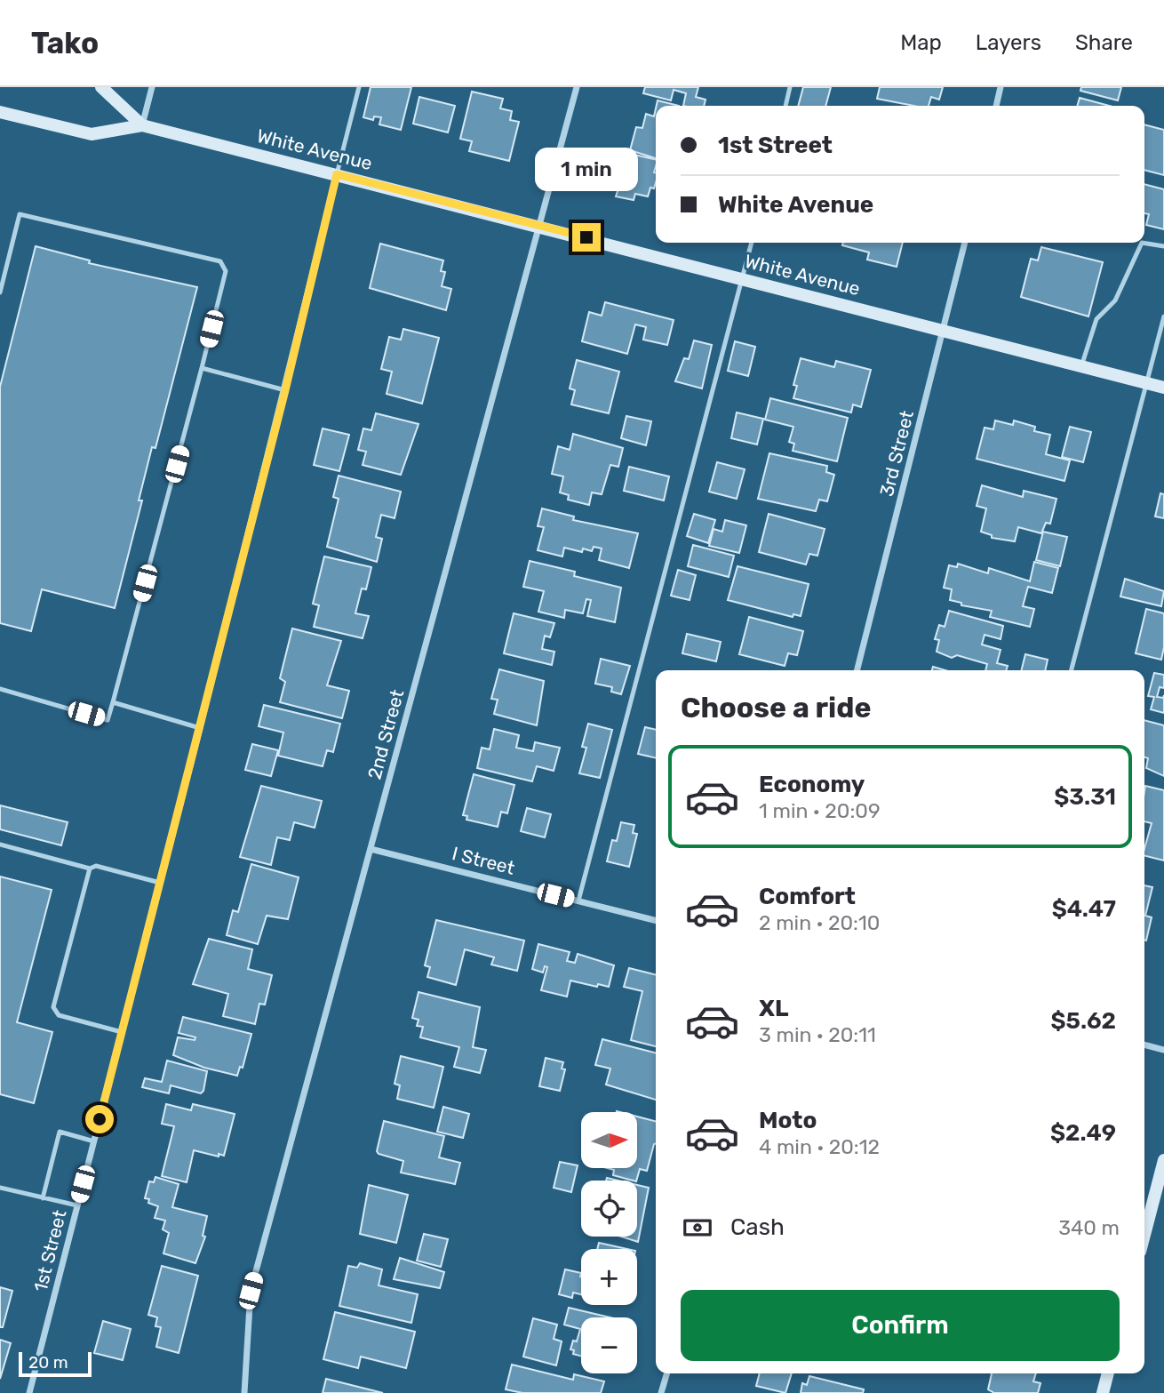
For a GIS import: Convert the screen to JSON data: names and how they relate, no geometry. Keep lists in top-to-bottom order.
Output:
{
  "streets": {
    "main road": ["White Avenue"],
    "street": [
      "3rd Street",
      "2nd Street",
      "I Street",
      "1st Street"
    ]
  },
  "crossings": [
    ["White Avenue", "3rd Street"],
    ["White Avenue", "2nd Street"],
    ["White Avenue", "1st Street"],
    ["2nd Street", "I Street"]
  ],
  "scale_bar": "20 m",
  "north": "right",
  "page": {
    "header": "Tako",
    "nav": ["Map", "Layers", "Share"],
    "banner": ["1st Street", "White Avenue"],
    "bubble": "1 min",
    "heading": "Choose a ride",
    "list": [
      {
        "name": "Economy",
        "note": "1 min · 20:09",
        "value": "$3.31"
      },
      {
        "name": "Comfort",
        "note": "2 min · 20:10",
        "value": "$4.47"
      },
      {
        "name": "XL",
        "note": "3 min · 20:11",
        "value": "$5.62"
      },
      {
        "name": "Moto",
        "note": "4 min · 20:12",
        "value": "$2.49"
      }
    ],
    "map_buttons": ["+", "−"],
    "pay": ["Cash", "340 m"],
    "buttons": "Confirm",
    "scale": "20 m"
  }
}
